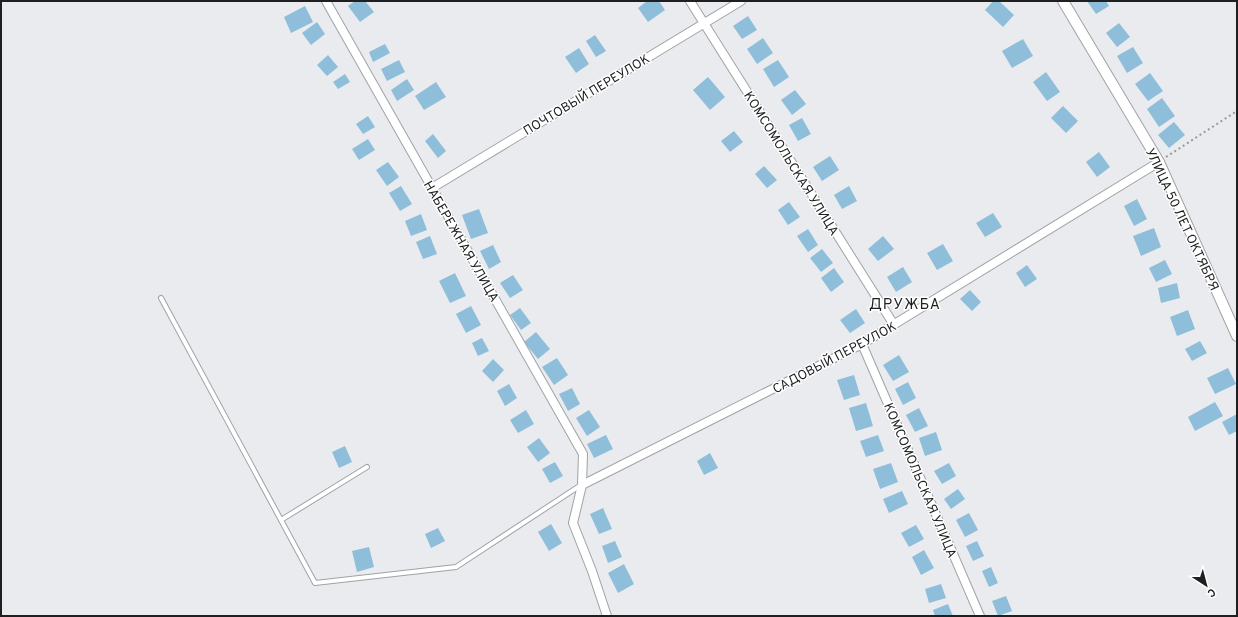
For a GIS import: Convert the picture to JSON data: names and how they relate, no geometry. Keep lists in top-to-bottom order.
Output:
{
  "streets": {
    "street": [
      "ПОЧТОВЫЙ ПЕРЕУЛОК",
      "КОМСОМОЛЬСКАЯ УЛИЦА",
      "УЛИЦА 50 ЛЕТ ОКТЯБРЯ",
      "НАБЕРЕЖНАЯ УЛИЦА",
      "САДОВЫЙ ПЕРЕУЛОК"
    ]
  },
  "crossings": [
    ["ПОЧТОВЫЙ ПЕРЕУЛОК", "КОМСОМОЛЬСКАЯ УЛИЦА"],
    ["ПОЧТОВЫЙ ПЕРЕУЛОК", "НАБЕРЕЖНАЯ УЛИЦА"],
    ["КОМСОМОЛЬСКАЯ УЛИЦА", "САДОВЫЙ ПЕРЕУЛОК"],
    ["УЛИЦА 50 ЛЕТ ОКТЯБРЯ", "САДОВЫЙ ПЕРЕУЛОК"],
    ["НАБЕРЕЖНАЯ УЛИЦА", "САДОВЫЙ ПЕРЕУЛОК"]
  ],
  "districts": ["ДРУЖБА"],
  "north": "bottom right"
}
